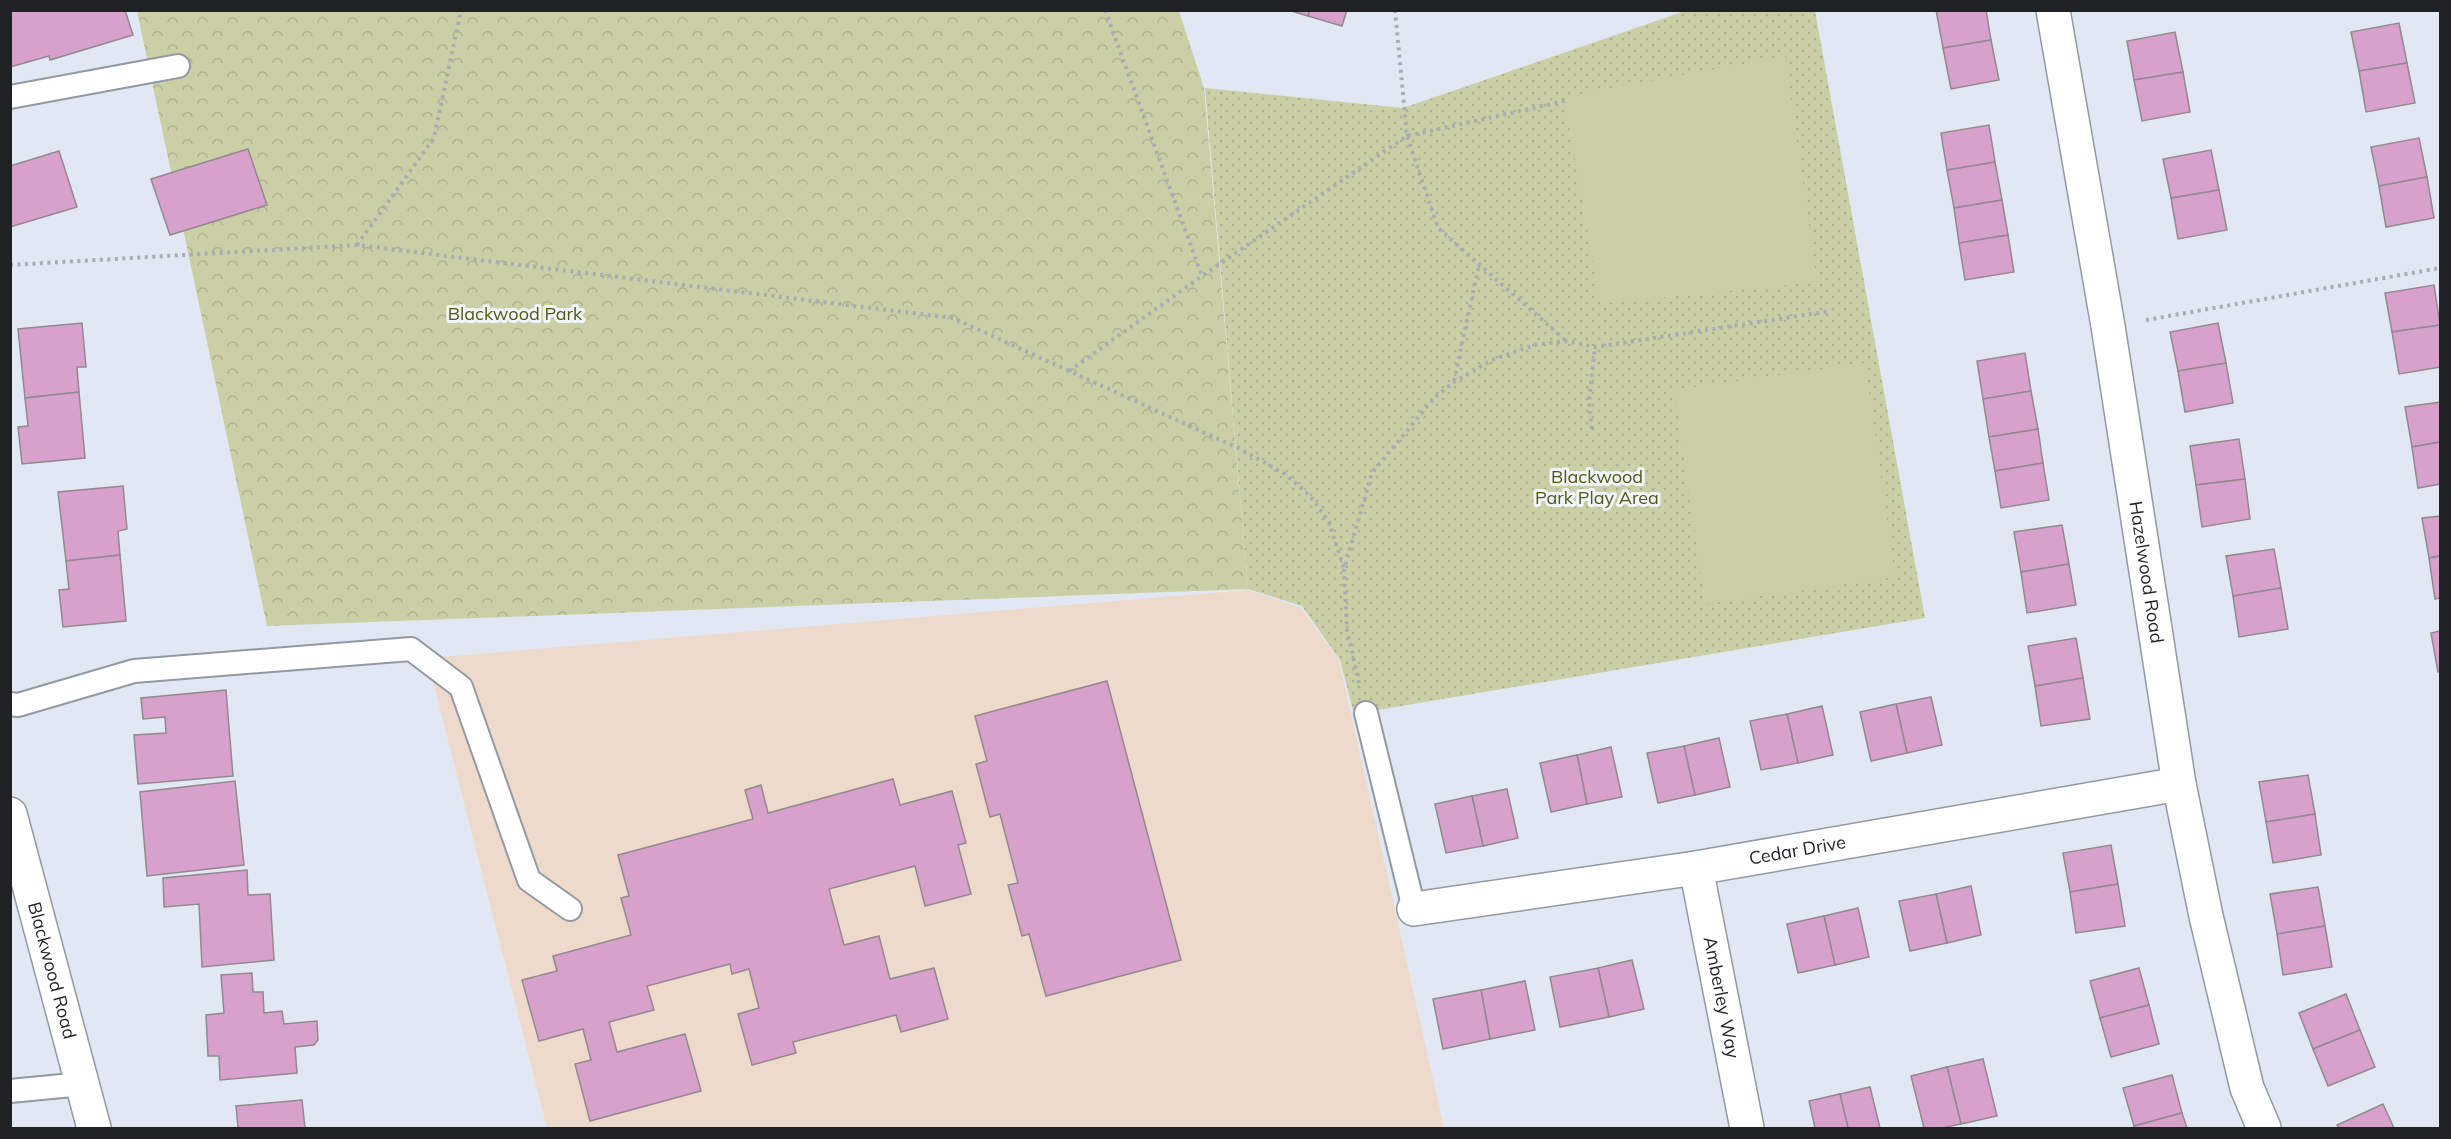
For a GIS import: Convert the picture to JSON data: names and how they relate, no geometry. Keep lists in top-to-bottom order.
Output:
{
  "streets": {
    "street": [
      "Hazelwood Road",
      "Cedar Drive",
      "Blackwood Road",
      "Amberley Way"
    ]
  },
  "crossings": [
    ["Hazelwood Road", "Cedar Drive"],
    ["Cedar Drive", "Amberley Way"]
  ],
  "parks": ["Blackwood Park", "Blackwood Park Play Area"]
}
